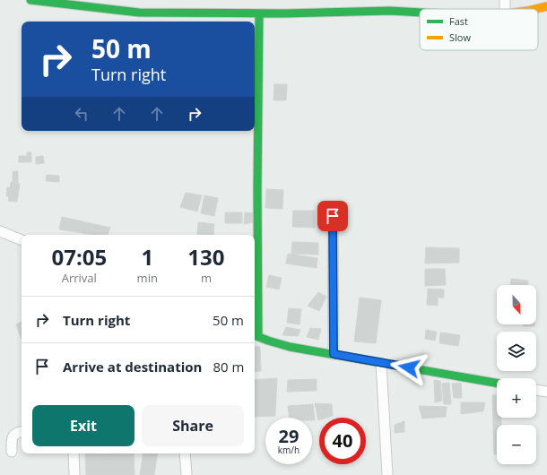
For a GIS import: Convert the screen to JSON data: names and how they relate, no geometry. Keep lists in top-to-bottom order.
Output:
{
  "legend": ["Fast", "Slow"],
  "north": "bottom",
  "page": {
    "turn": ["50 m", "Turn right"],
    "eta": [
      "07:05",
      "Arrival",
      "1",
      "min",
      "130",
      "m"
    ],
    "map_buttons": ["+", "−"],
    "list": [
      {
        "name": "Turn right",
        "value": "50 m"
      },
      {
        "name": "Arrive at destination",
        "value": "80 m"
      }
    ],
    "buttons": ["Exit", "Share"],
    "speed": "29 km/h",
    "limit": "40"
  }
}
